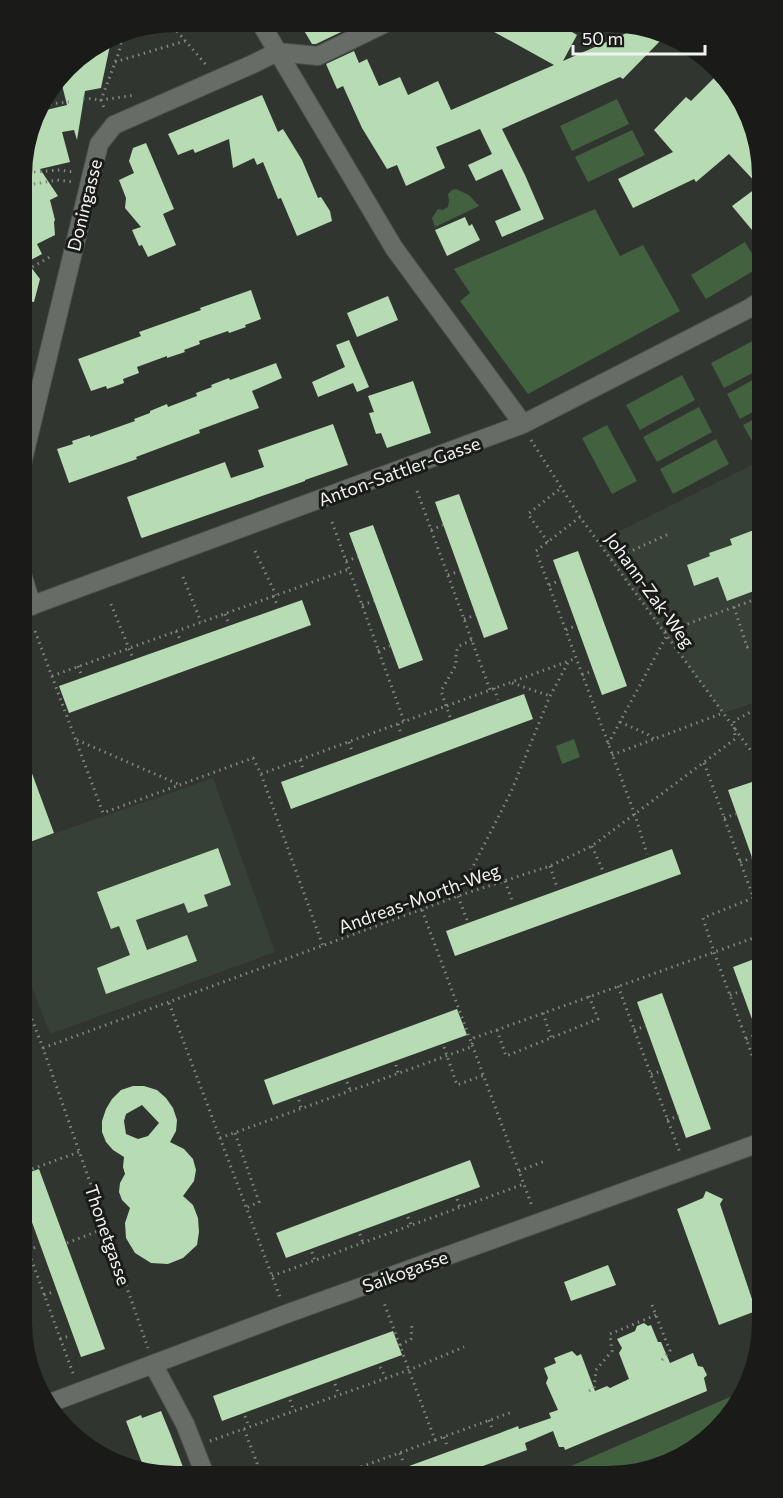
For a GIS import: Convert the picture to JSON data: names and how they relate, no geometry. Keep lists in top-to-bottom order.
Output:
{
  "streets": {
    "street": ["Doningasse", "Anton-Sattler-Gasse", "Saikogasse"],
    "path": ["Johann-Zak-Weg", "Andreas-Morth-Weg", "Thonetgasse"]
  },
  "crossings": [
    ["Anton-Sattler-Gasse", "Johann-Zak-Weg"],
    ["Johann-Zak-Weg", "Andreas-Morth-Weg"],
    ["Andreas-Morth-Weg", "Thonetgasse"],
    ["Thonetgasse", "Saikogasse"]
  ],
  "scale_bar": "50 m"
}
